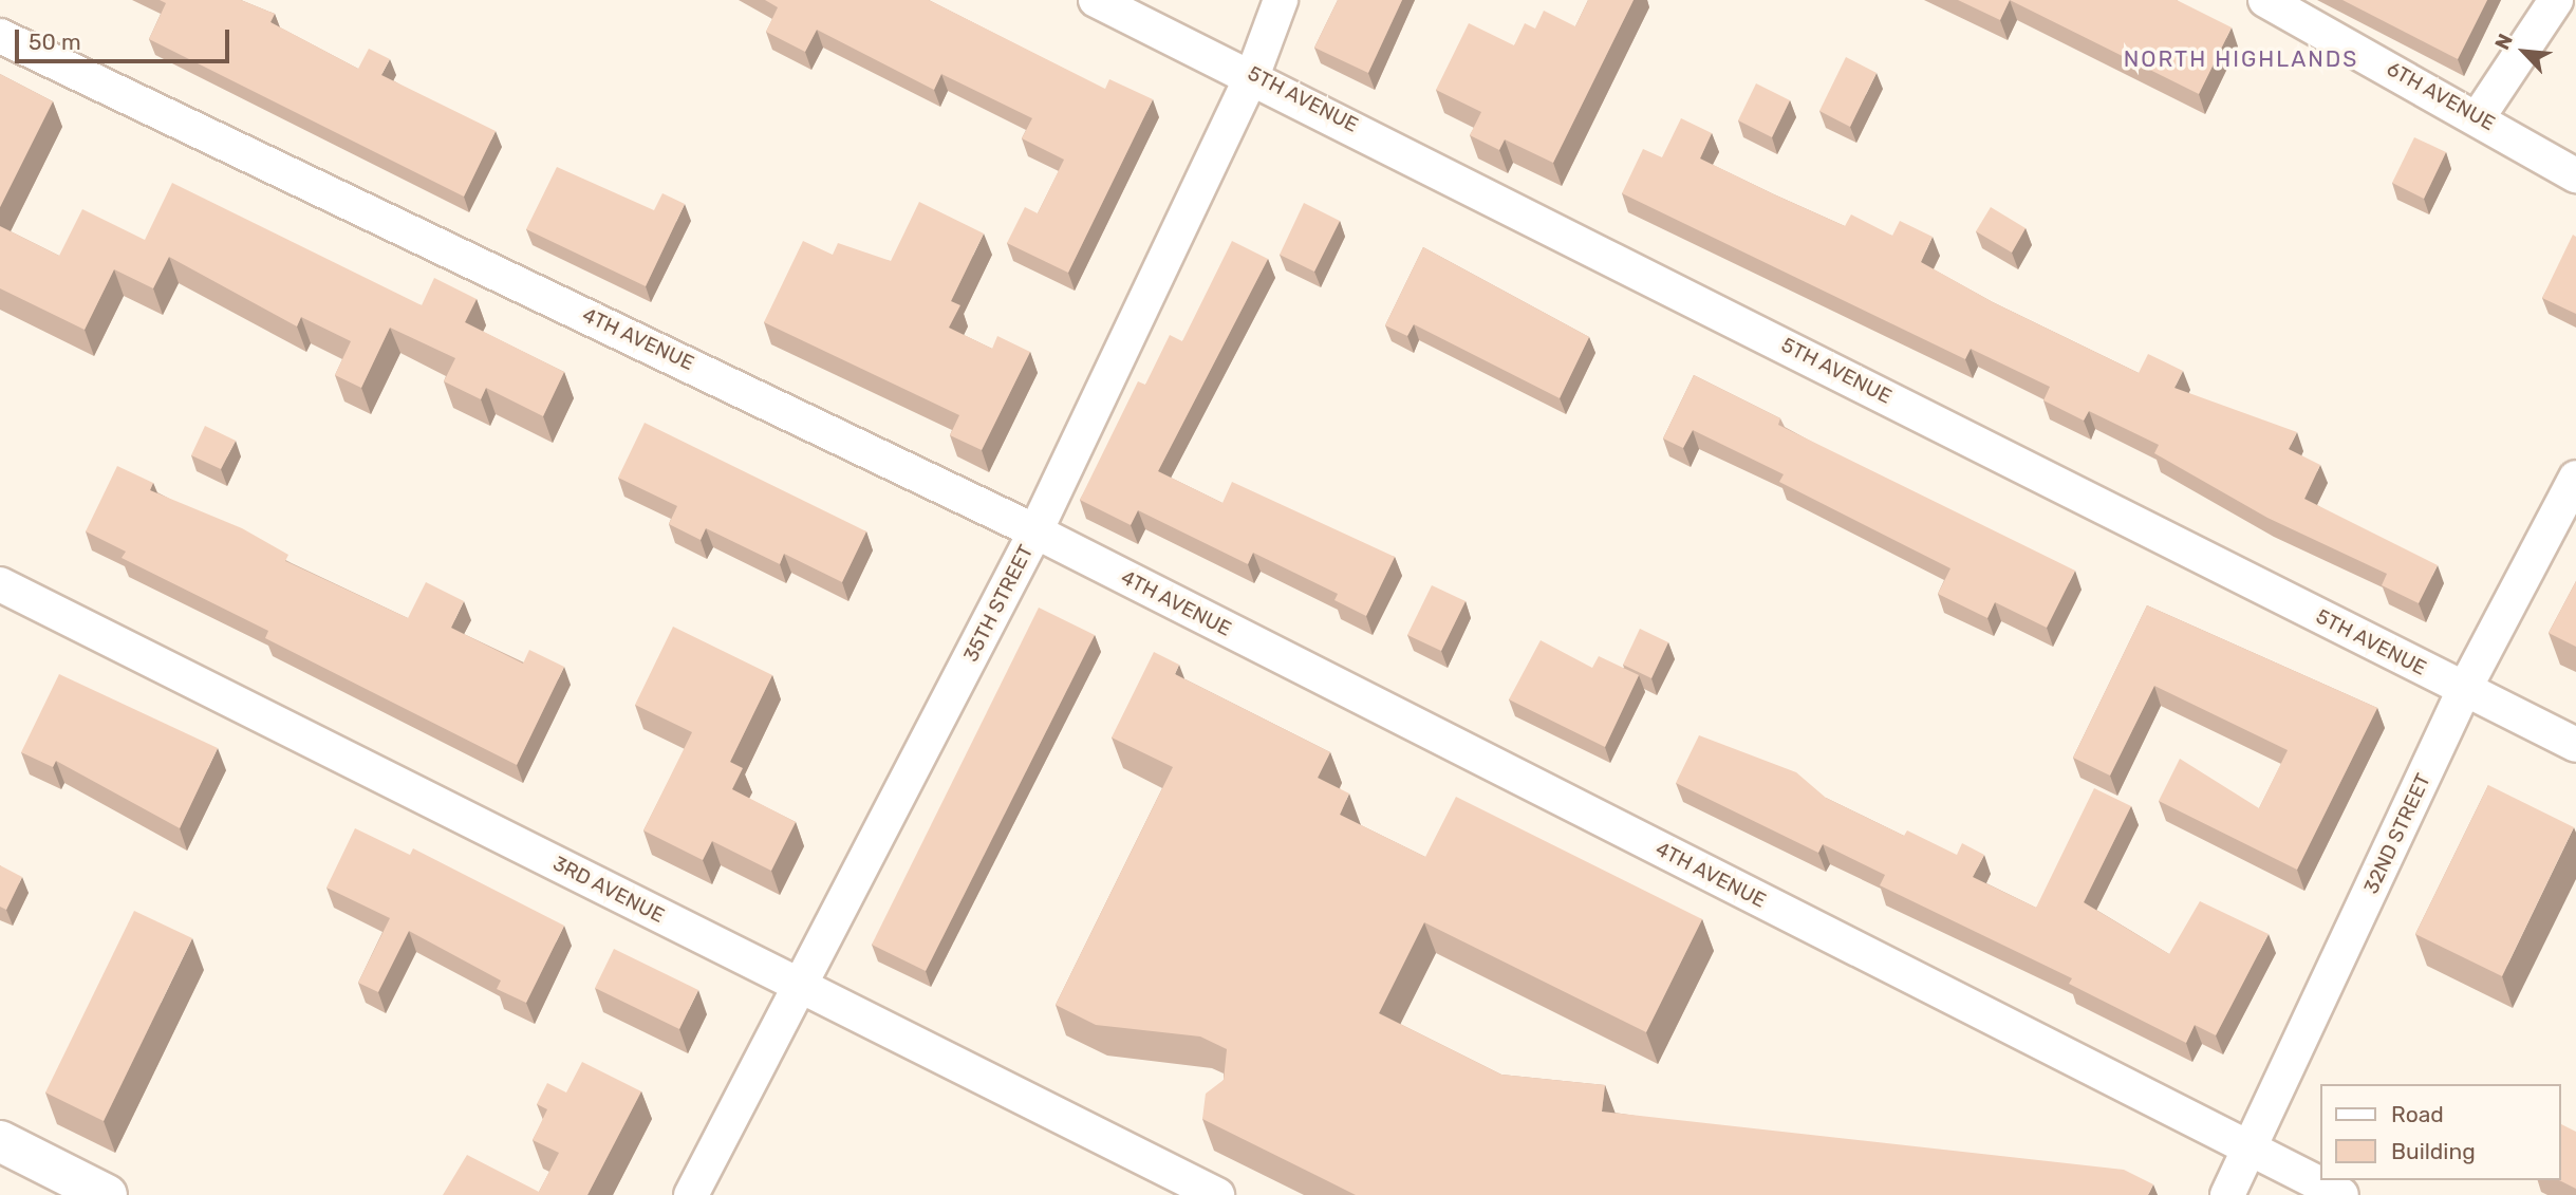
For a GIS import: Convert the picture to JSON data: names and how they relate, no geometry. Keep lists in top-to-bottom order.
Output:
{
  "streets": {
    "street": [
      "6TH AVENUE",
      "5TH AVENUE",
      "4TH AVENUE",
      "35TH STREET",
      "32ND STREET",
      "3RD AVENUE"
    ]
  },
  "crossings": [
    ["5TH AVENUE", "35TH STREET"],
    ["5TH AVENUE", "32ND STREET"],
    ["4TH AVENUE", "35TH STREET"],
    ["4TH AVENUE", "32ND STREET"],
    ["35TH STREET", "3RD AVENUE"]
  ],
  "districts": ["NORTH HIGHLANDS"],
  "legend": ["Road", "Building"],
  "scale_bar": "50 m",
  "north": "top left"
}
